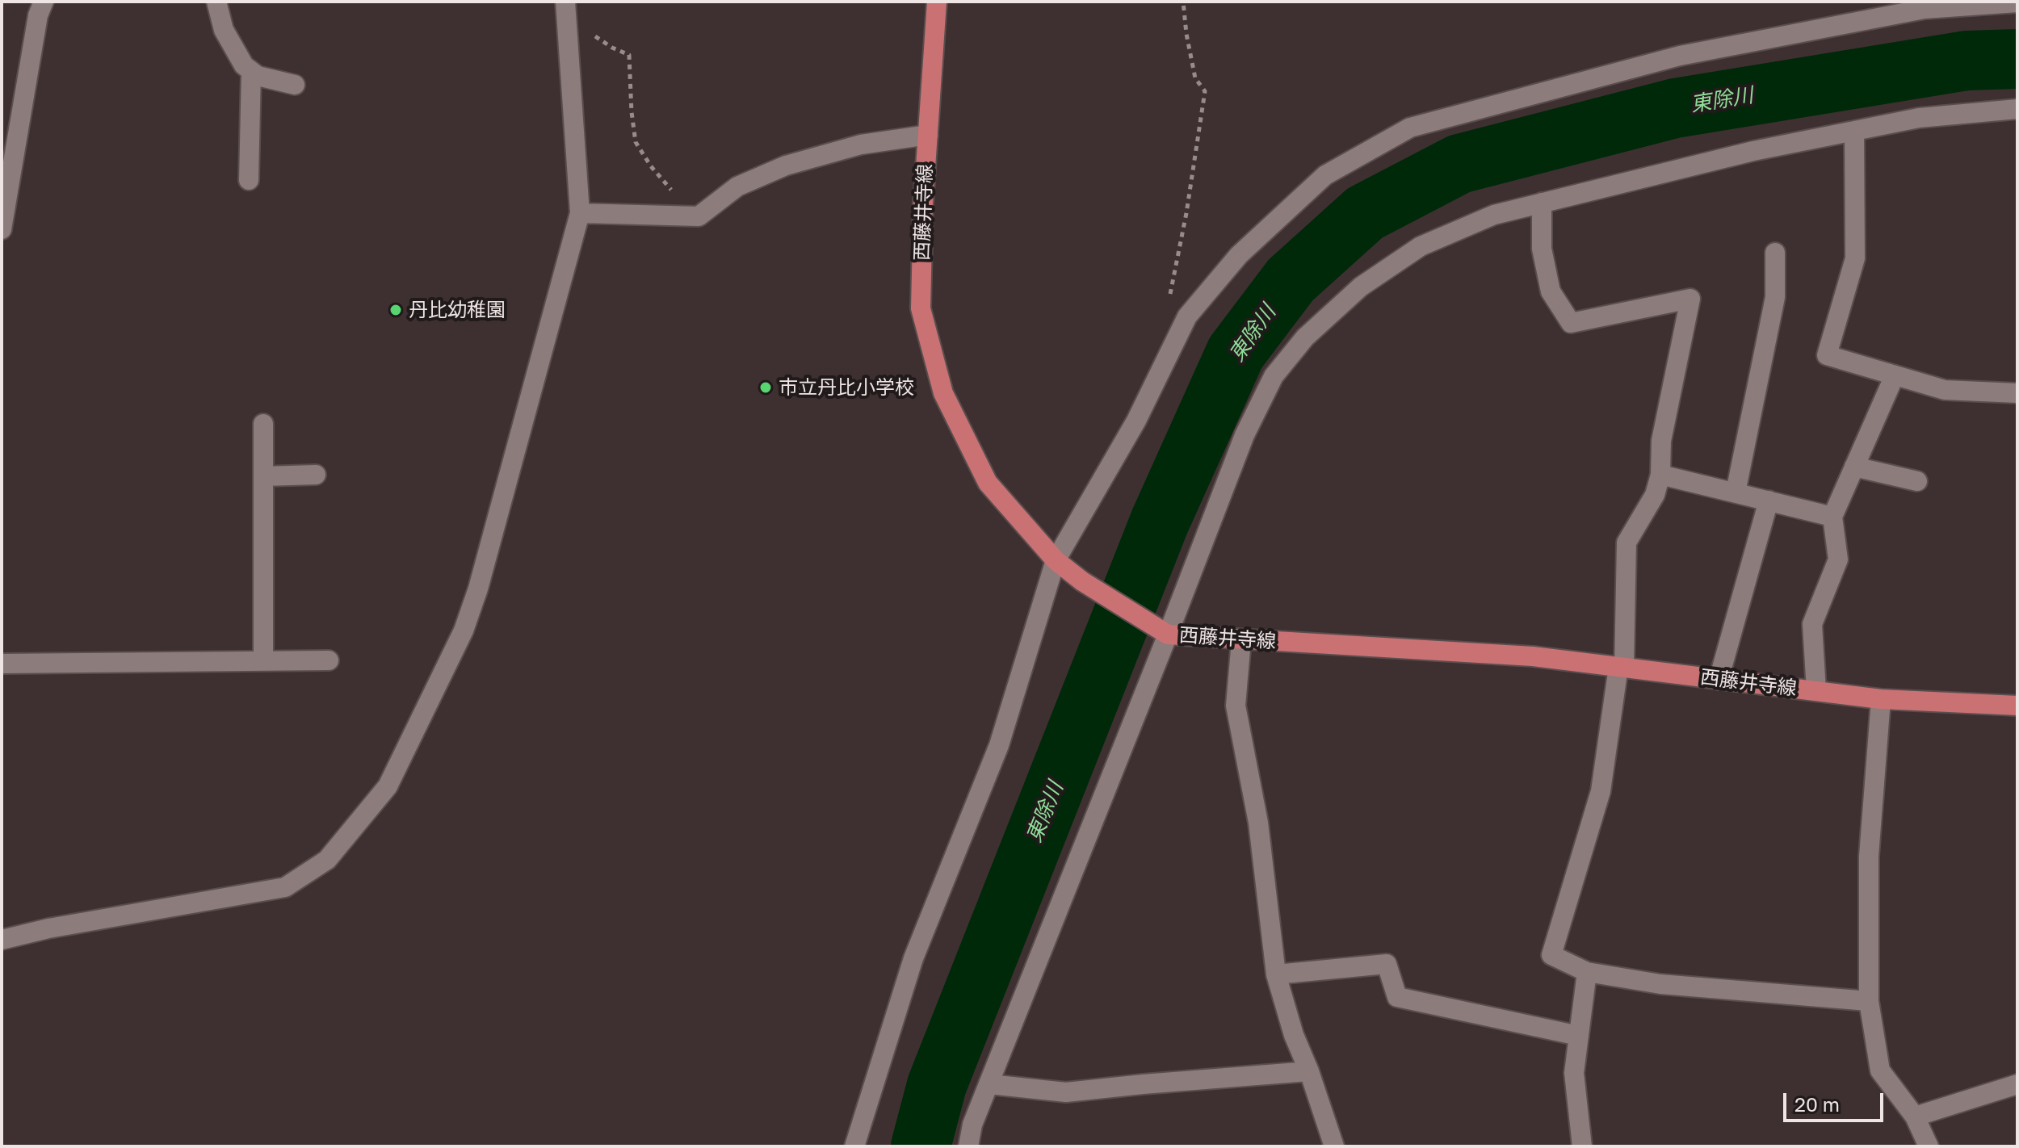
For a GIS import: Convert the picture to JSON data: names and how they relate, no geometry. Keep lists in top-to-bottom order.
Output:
{
  "streets": {
    "main road": ["西藤井寺線"]
  },
  "water": ["東除川"],
  "places": ["丹比幼稚園", "市立丹比小学校"],
  "scale_bar": "20 m"
}
